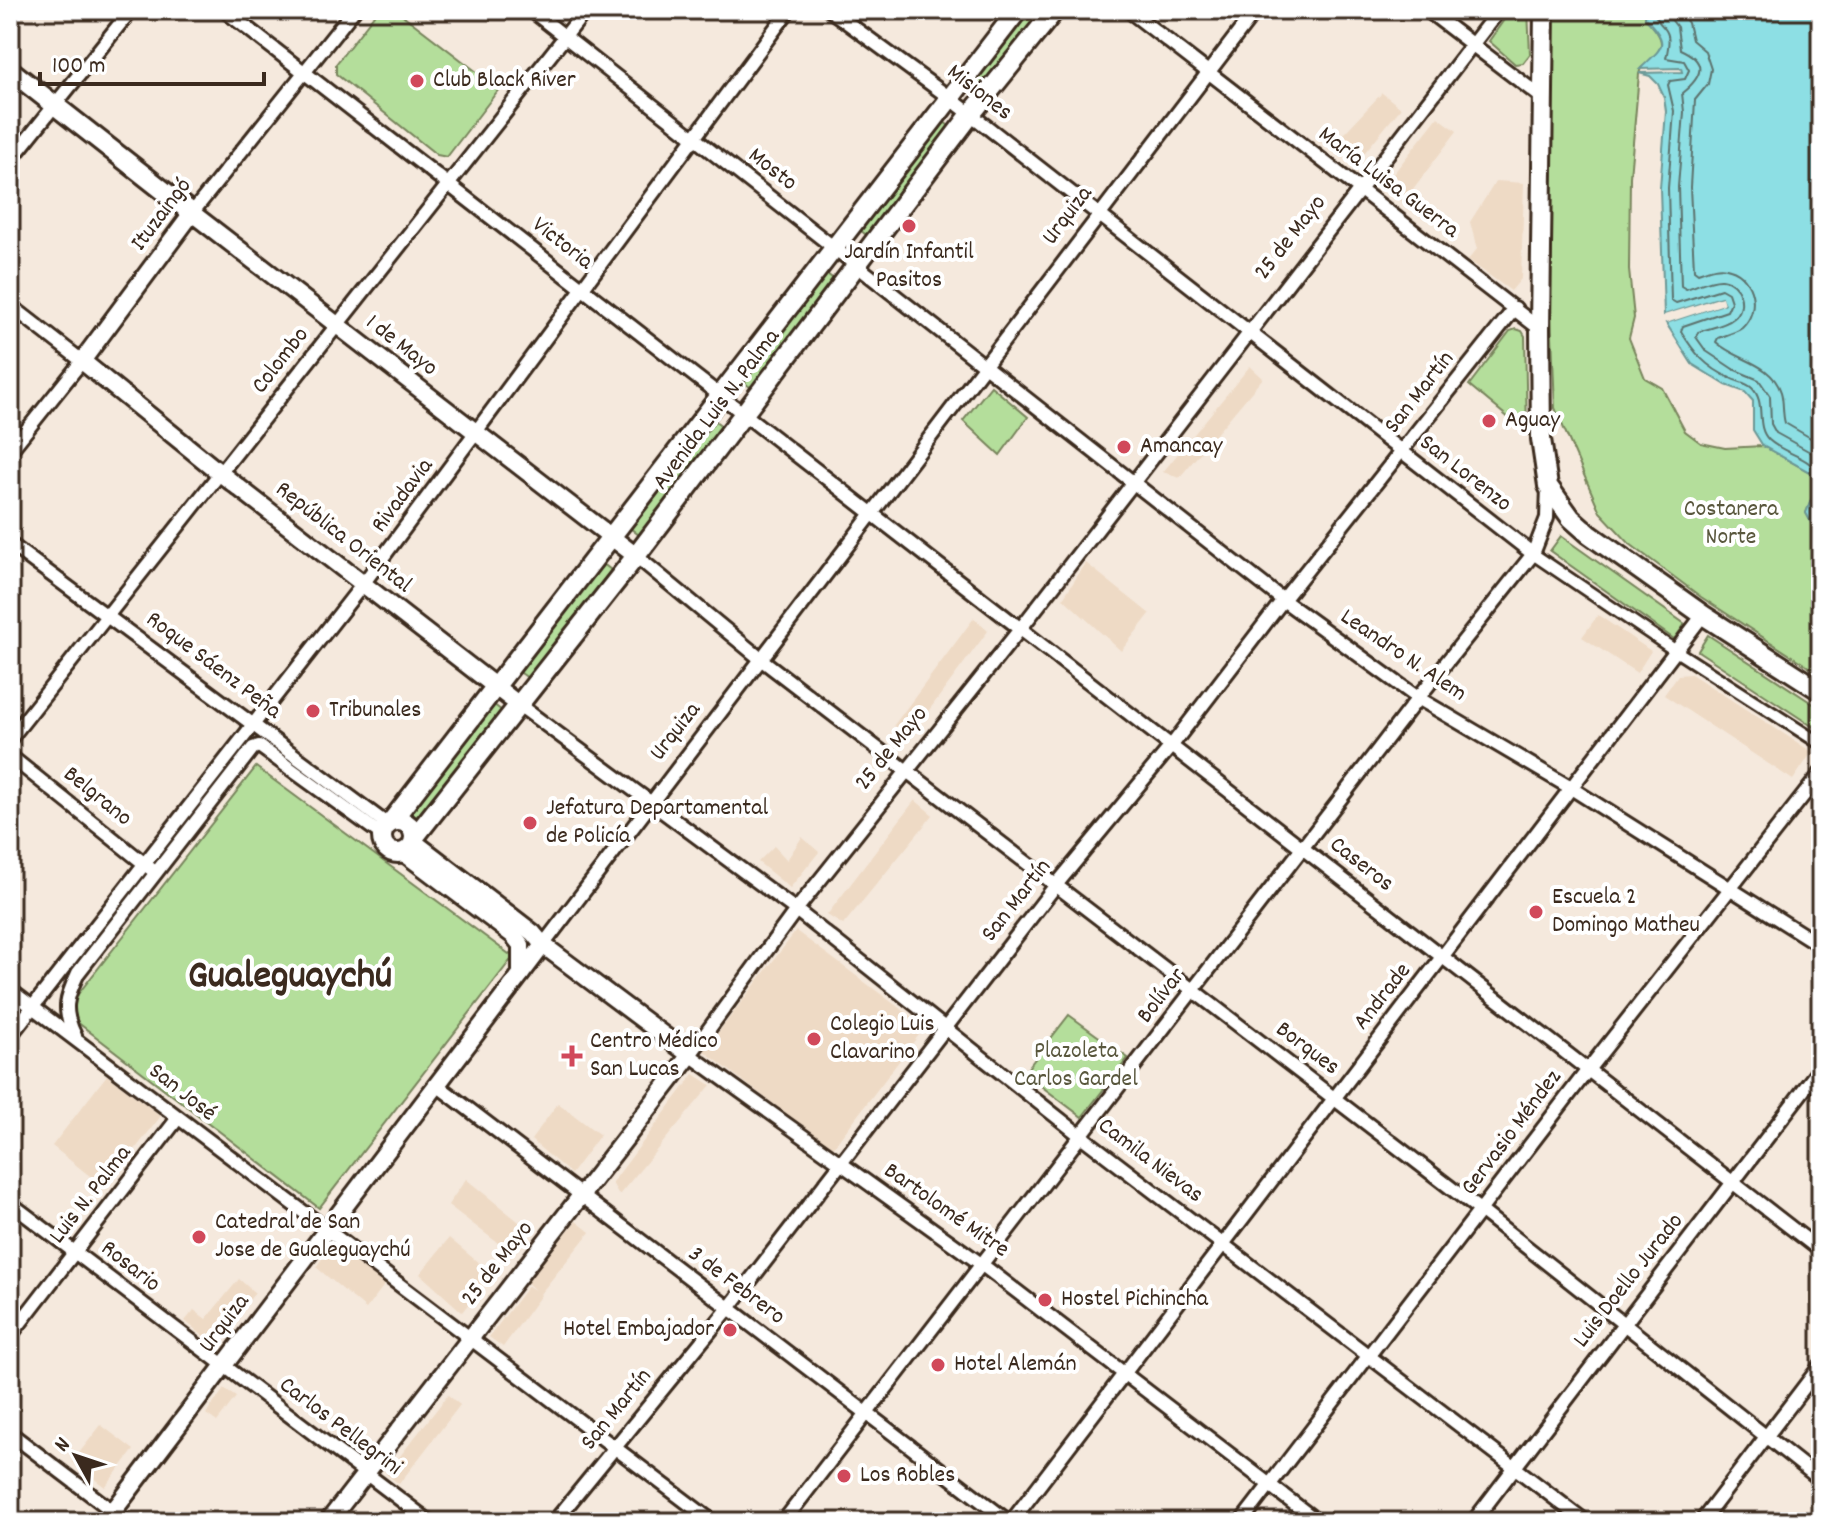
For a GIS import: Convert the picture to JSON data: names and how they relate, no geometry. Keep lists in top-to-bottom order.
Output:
{
  "streets": {
    "main road": ["1 de Mayo", "Avenida Luis N. Palma"],
    "street": [
      "Misiones",
      "Mosto",
      "María Luisa Guerra",
      "Ituzaingó",
      "Urquiza",
      "25 de Mayo",
      "Victoria",
      "Colombo",
      "San Martín",
      "San Lorenzo",
      "Rivadavia",
      "República Oriental",
      "Leandro N. Alem",
      "Roque Sáenz Peña",
      "Belgrano",
      "Caseros",
      "Bolívar",
      "Andrade",
      "Borques",
      "San José",
      "Gervasio Méndez",
      "Camila Nievas",
      "Luis N. Palma",
      "Bartolomé Mitre",
      "Rosario",
      "Luis Doello Jurado",
      "3 de Febrero",
      "Carlos Pellegrini"
    ]
  },
  "crossings": [
    ["Misiones", "Urquiza"],
    ["Misiones", "Avenida Luis N. Palma"],
    ["Misiones", "San Lorenzo"],
    ["Mosto", "Urquiza"],
    ["Mosto", "Colombo"],
    ["Mosto", "Avenida Luis N. Palma"],
    ["Mosto", "Rivadavia"],
    ["Mosto", "Leandro N. Alem"],
    ["María Luisa Guerra", "Urquiza"],
    ["María Luisa Guerra", "25 de Mayo"],
    ["María Luisa Guerra", "San Martín"],
    ["Ituzaingó", "Victoria"],
    ["Ituzaingó", "1 de Mayo"],
    ["Ituzaingó", "República Oriental"],
    ["Urquiza", "Victoria"],
    ["Urquiza", "1 de Mayo"],
    ["Urquiza", "San Lorenzo"],
    ["Urquiza", "República Oriental"],
    ["Urquiza", "Leandro N. Alem"],
    ["Urquiza", "Caseros"],
    ["Urquiza", "Borques"],
    ["Urquiza", "San José"],
    ["Urquiza", "Camila Nievas"],
    ["Urquiza", "Bartolomé Mitre"],
    ["Urquiza", "Rosario"],
    ["Urquiza", "3 de Febrero"],
    ["Urquiza", "Carlos Pellegrini"],
    ["25 de Mayo", "San Lorenzo"],
    ["25 de Mayo", "Leandro N. Alem"],
    ["25 de Mayo", "Caseros"],
    ["25 de Mayo", "Borques"],
    ["25 de Mayo", "San José"],
    ["25 de Mayo", "Camila Nievas"],
    ["25 de Mayo", "Bartolomé Mitre"],
    ["25 de Mayo", "3 de Febrero"],
    ["25 de Mayo", "Carlos Pellegrini"],
    ["Victoria", "Colombo"],
    ["Victoria", "Avenida Luis N. Palma"],
    ["Victoria", "Rivadavia"],
    ["Victoria", "Caseros"],
    ["1 de Mayo", "Colombo"],
    ["1 de Mayo", "Avenida Luis N. Palma"],
    ["1 de Mayo", "Rivadavia"],
    ["1 de Mayo", "Borques"],
    ["Colombo", "República Oriental"],
    ["Colombo", "Roque Sáenz Peña"],
    ["San Martín", "San Lorenzo"],
    ["San Martín", "Leandro N. Alem"],
    ["San Martín", "Caseros"],
    ["San Martín", "Borques"],
    ["San Martín", "San José"],
    ["San Martín", "Camila Nievas"],
    ["San Martín", "Bartolomé Mitre"],
    ["San Martín", "3 de Febrero"],
    ["Avenida Luis N. Palma", "República Oriental"],
    ["Avenida Luis N. Palma", "Roque Sáenz Peña"],
    ["San Lorenzo", "Bolívar"],
    ["San Lorenzo", "Andrade"],
    ["Rivadavia", "República Oriental"],
    ["Rivadavia", "Roque Sáenz Peña"],
    ["Rivadavia", "Belgrano"],
    ["Rivadavia", "San José"],
    ["República Oriental", "Camila Nievas"],
    ["Leandro N. Alem", "Bolívar"],
    ["Leandro N. Alem", "Andrade"],
    ["Leandro N. Alem", "Gervasio Méndez"],
    ["Caseros", "Bolívar"],
    ["Caseros", "Andrade"],
    ["Caseros", "Gervasio Méndez"],
    ["Caseros", "Luis Doello Jurado"],
    ["Bolívar", "Borques"],
    ["Bolívar", "Camila Nievas"],
    ["Bolívar", "Bartolomé Mitre"],
    ["Bolívar", "3 de Febrero"],
    ["Andrade", "Borques"],
    ["Andrade", "Camila Nievas"],
    ["Andrade", "Bartolomé Mitre"],
    ["Andrade", "3 de Febrero"],
    ["Borques", "Gervasio Méndez"],
    ["Borques", "Luis Doello Jurado"],
    ["San José", "Luis N. Palma"],
    ["Gervasio Méndez", "Camila Nievas"],
    ["Gervasio Méndez", "Bartolomé Mitre"],
    ["Camila Nievas", "Luis Doello Jurado"],
    ["Luis N. Palma", "Rosario"],
    ["Rosario", "Carlos Pellegrini"]
  ],
  "districts": ["Gualeguaychú"],
  "parks": ["Costanera Norte", "Plazoleta Carlos Gardel"],
  "places": {
    "other": [
      "Club Black River",
      "Jardín Infantil Pasitos",
      "Aguay",
      "Amancay",
      "Tribunales",
      "Jefatura Departamental de Policía",
      "Escuela 2 Domingo Matheu",
      "Colegio Luis Clavarino",
      "Catedral de San Jose de Gualeguaychú",
      "Hostel Pichincha",
      "Hotel Embajador",
      "Hotel Alemán",
      "Los Robles"
    ],
    "health": ["Centro Médico San Lucas"]
  },
  "scale_bar": "100 m",
  "north": "top left"
}
